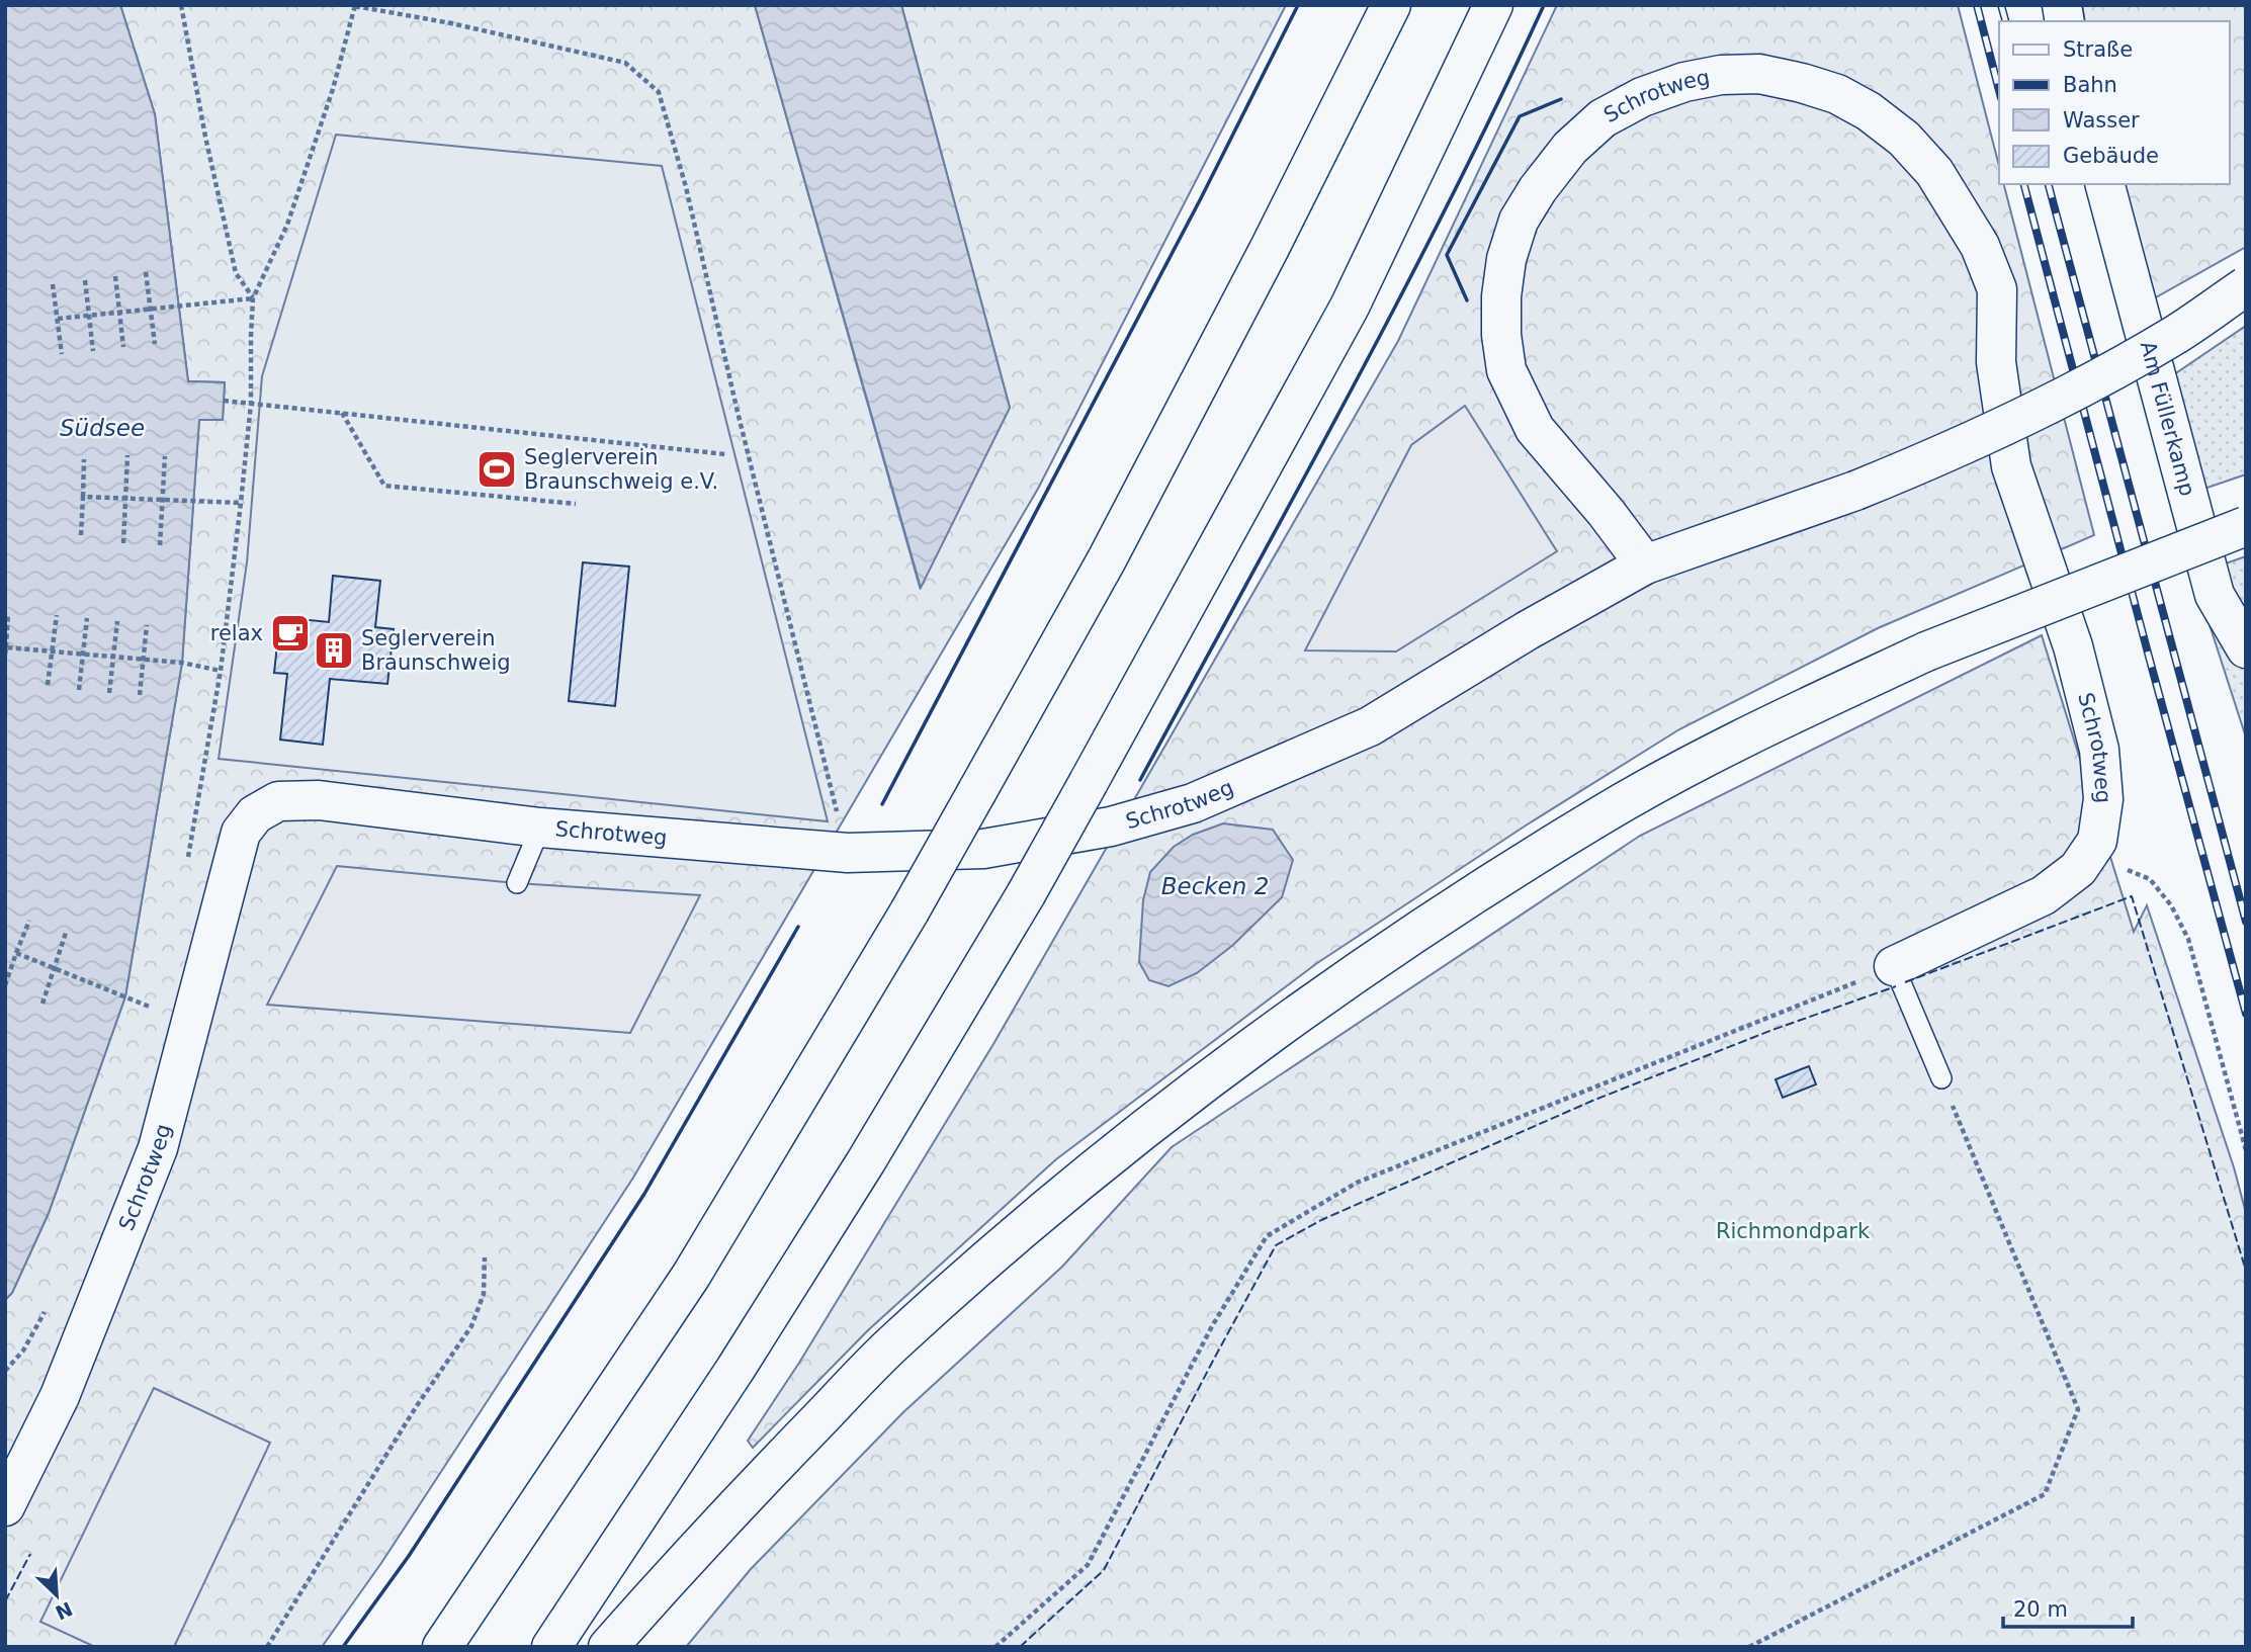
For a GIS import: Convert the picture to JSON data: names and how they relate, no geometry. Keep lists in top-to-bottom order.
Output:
{
  "streets": {
    "main road": ["Schrotweg", "Am Füllerkamp"]
  },
  "water": ["Südsee", "Becken 2"],
  "parks": ["Richmondpark"],
  "places": {
    "sports": ["Seglerverein Braunschweig e.V."],
    "cafe": ["relax"],
    "building": ["Seglerverein Braunschweig"]
  },
  "legend": [
    "Straße",
    "Bahn",
    "Wasser",
    "Gebäude"
  ],
  "scale_bar": "20 m",
  "north": "bottom right"
}
